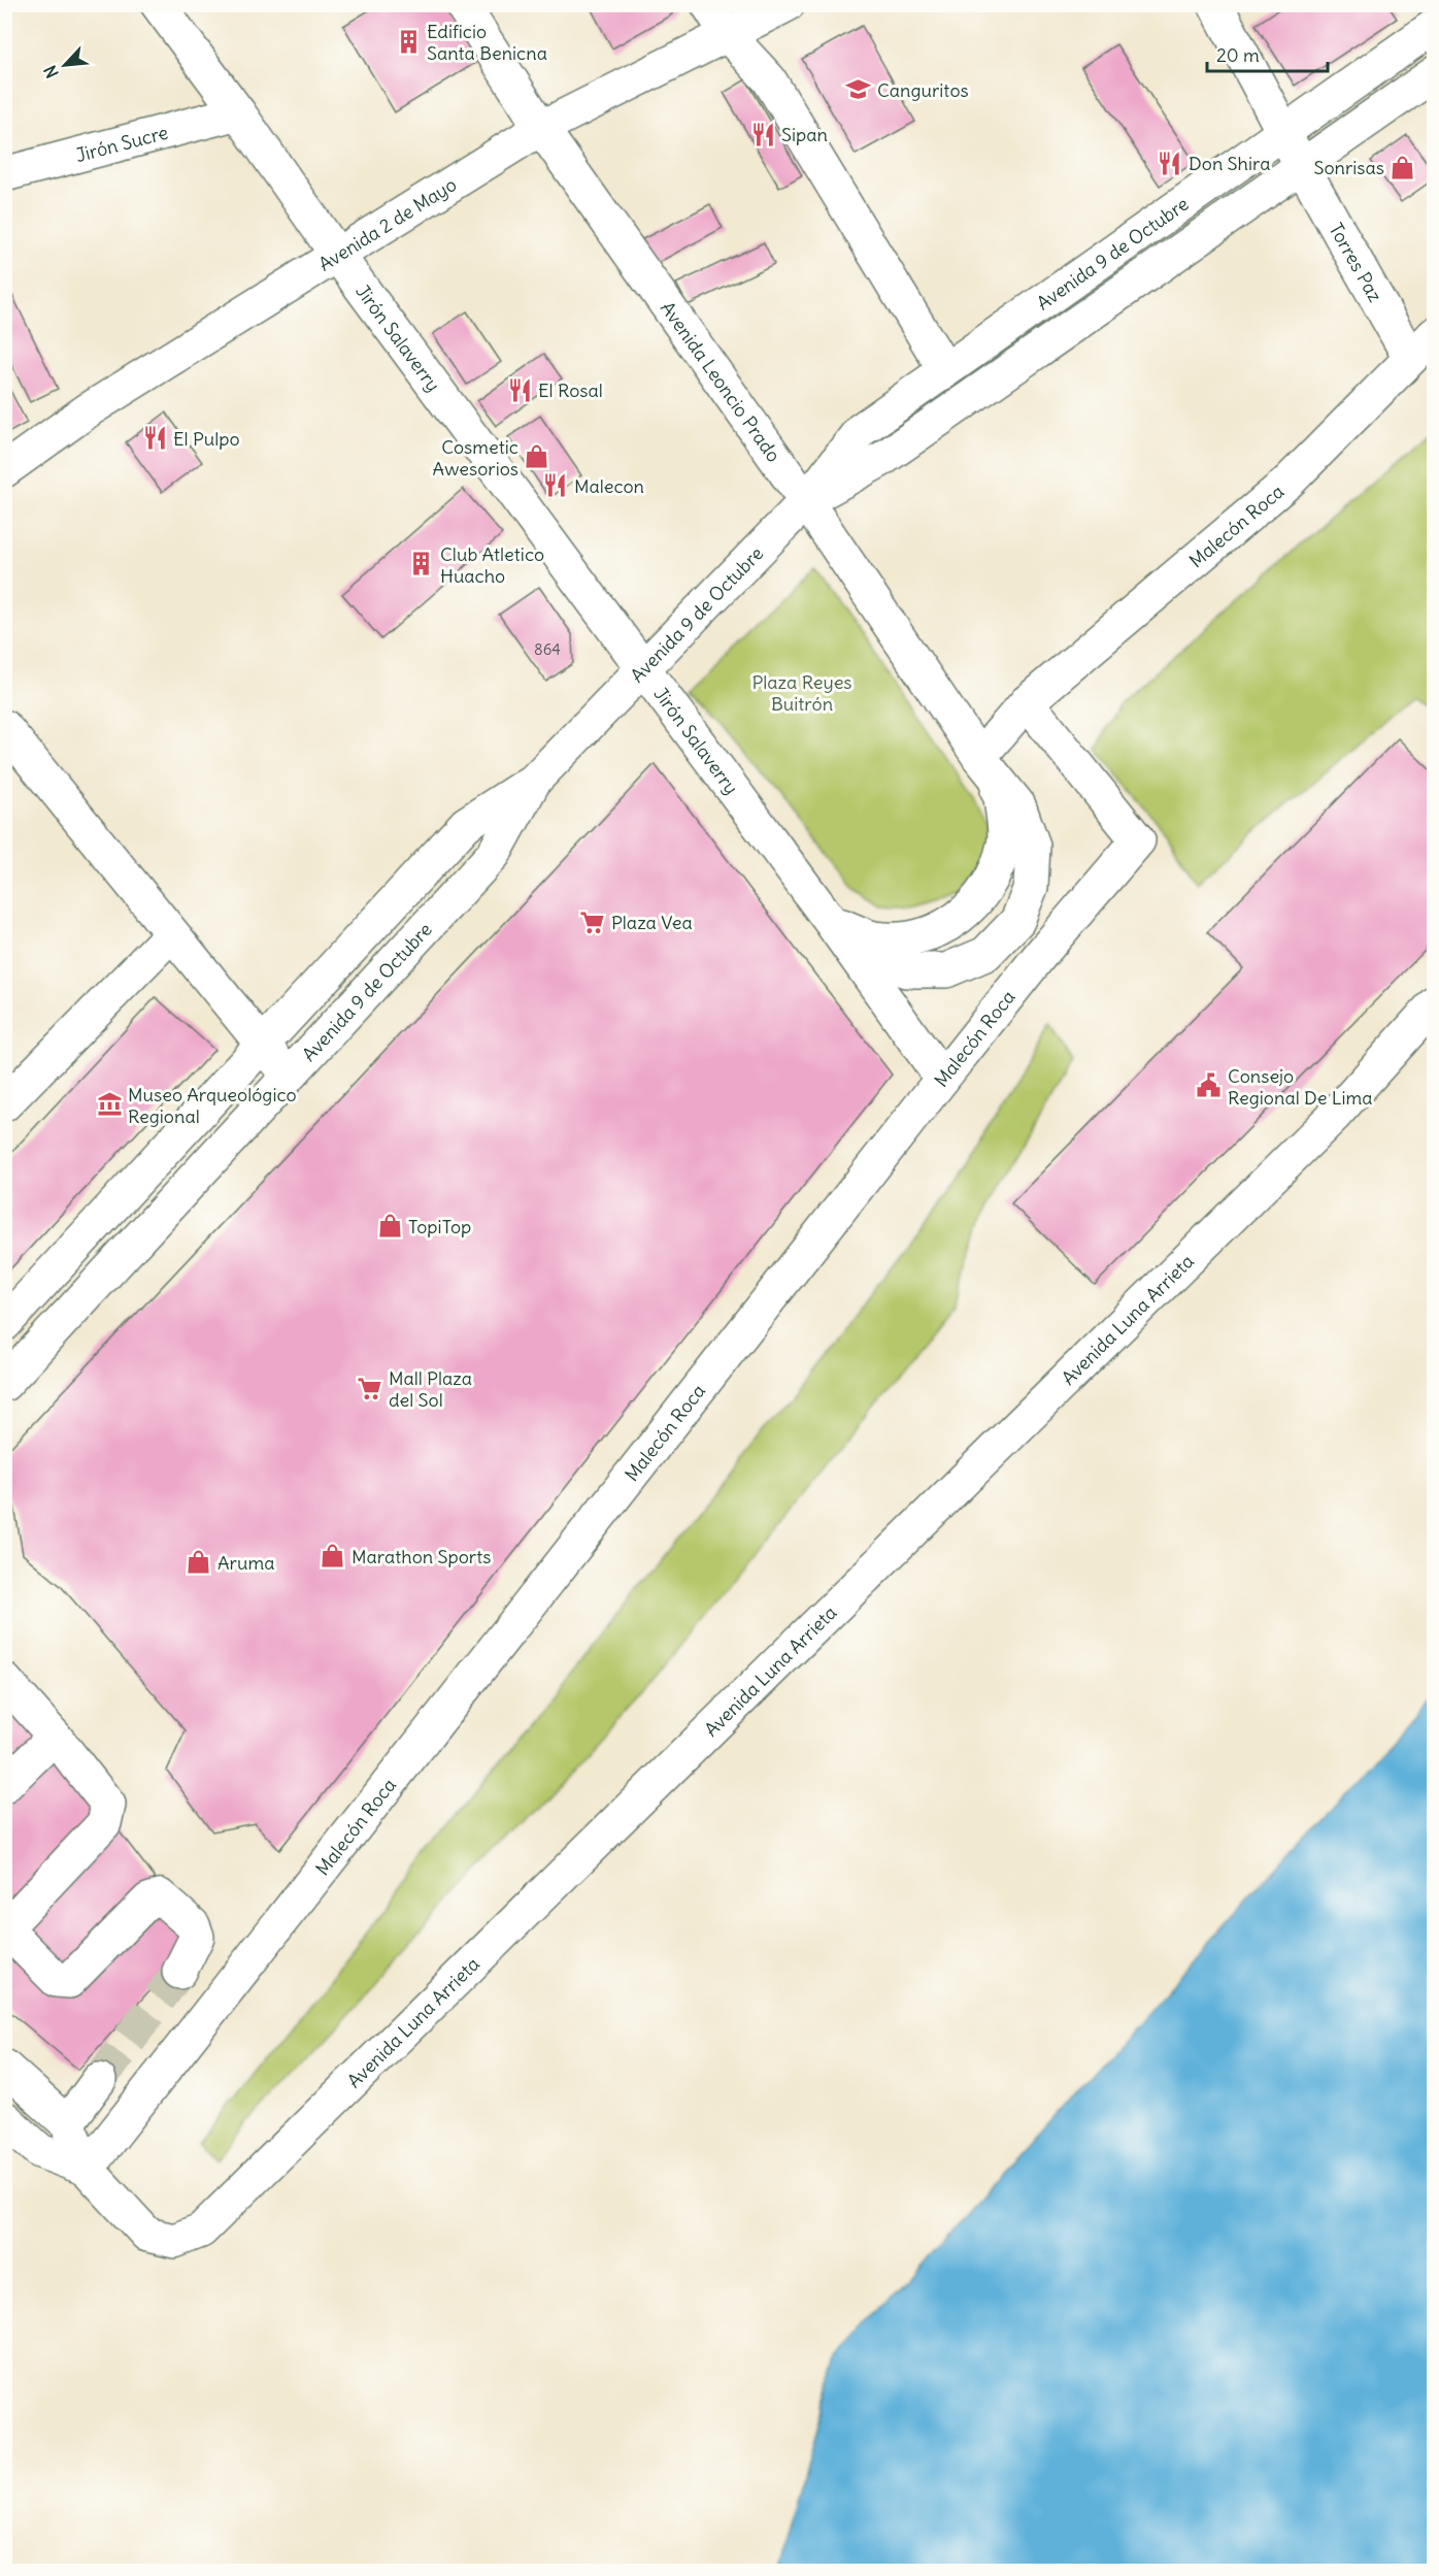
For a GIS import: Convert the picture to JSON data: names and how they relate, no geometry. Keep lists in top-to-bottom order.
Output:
{
  "streets": {
    "street": [
      "Jirón Sucre",
      "Avenida 2 de Mayo",
      "Avenida 9 de Octubre",
      "Torres Paz",
      "Jirón Salaverry",
      "Avenida Leoncio Prado",
      "Malecón Roca",
      "Avenida Luna Arrieta"
    ]
  },
  "crossings": [
    ["Jirón Sucre", "Jirón Salaverry"],
    ["Avenida 2 de Mayo", "Jirón Salaverry"],
    ["Avenida 2 de Mayo", "Avenida Leoncio Prado"],
    ["Avenida 9 de Octubre", "Torres Paz"],
    ["Avenida 9 de Octubre", "Jirón Salaverry"],
    ["Avenida 9 de Octubre", "Avenida Leoncio Prado"],
    ["Torres Paz", "Malecón Roca"],
    ["Avenida Leoncio Prado", "Malecón Roca"],
    ["Malecón Roca", "Avenida Luna Arrieta"]
  ],
  "parks": ["Plaza Reyes Buitrón"],
  "places": {
    "building": ["Edificio Santa Benicna", "Club Atletico Huacho"],
    "school or university": ["Canguritos"],
    "restaurant": [
      "Sipan",
      "Don Shira",
      "El Rosal",
      "El Pulpo",
      "Malecon"
    ],
    "shop": [
      "Sonrisas",
      "Cosmetic Awesorios",
      "TopiTop",
      "Marathon Sports",
      "Aruma"
    ],
    "supermarket": ["Plaza Vea", "Mall Plaza del Sol"],
    "public building": ["Consejo Regional De Lima"],
    "museum": ["Museo Arqueológico Regional"]
  },
  "house_numbers": ["864"],
  "scale_bar": "20 m",
  "north": "bottom left"
}
